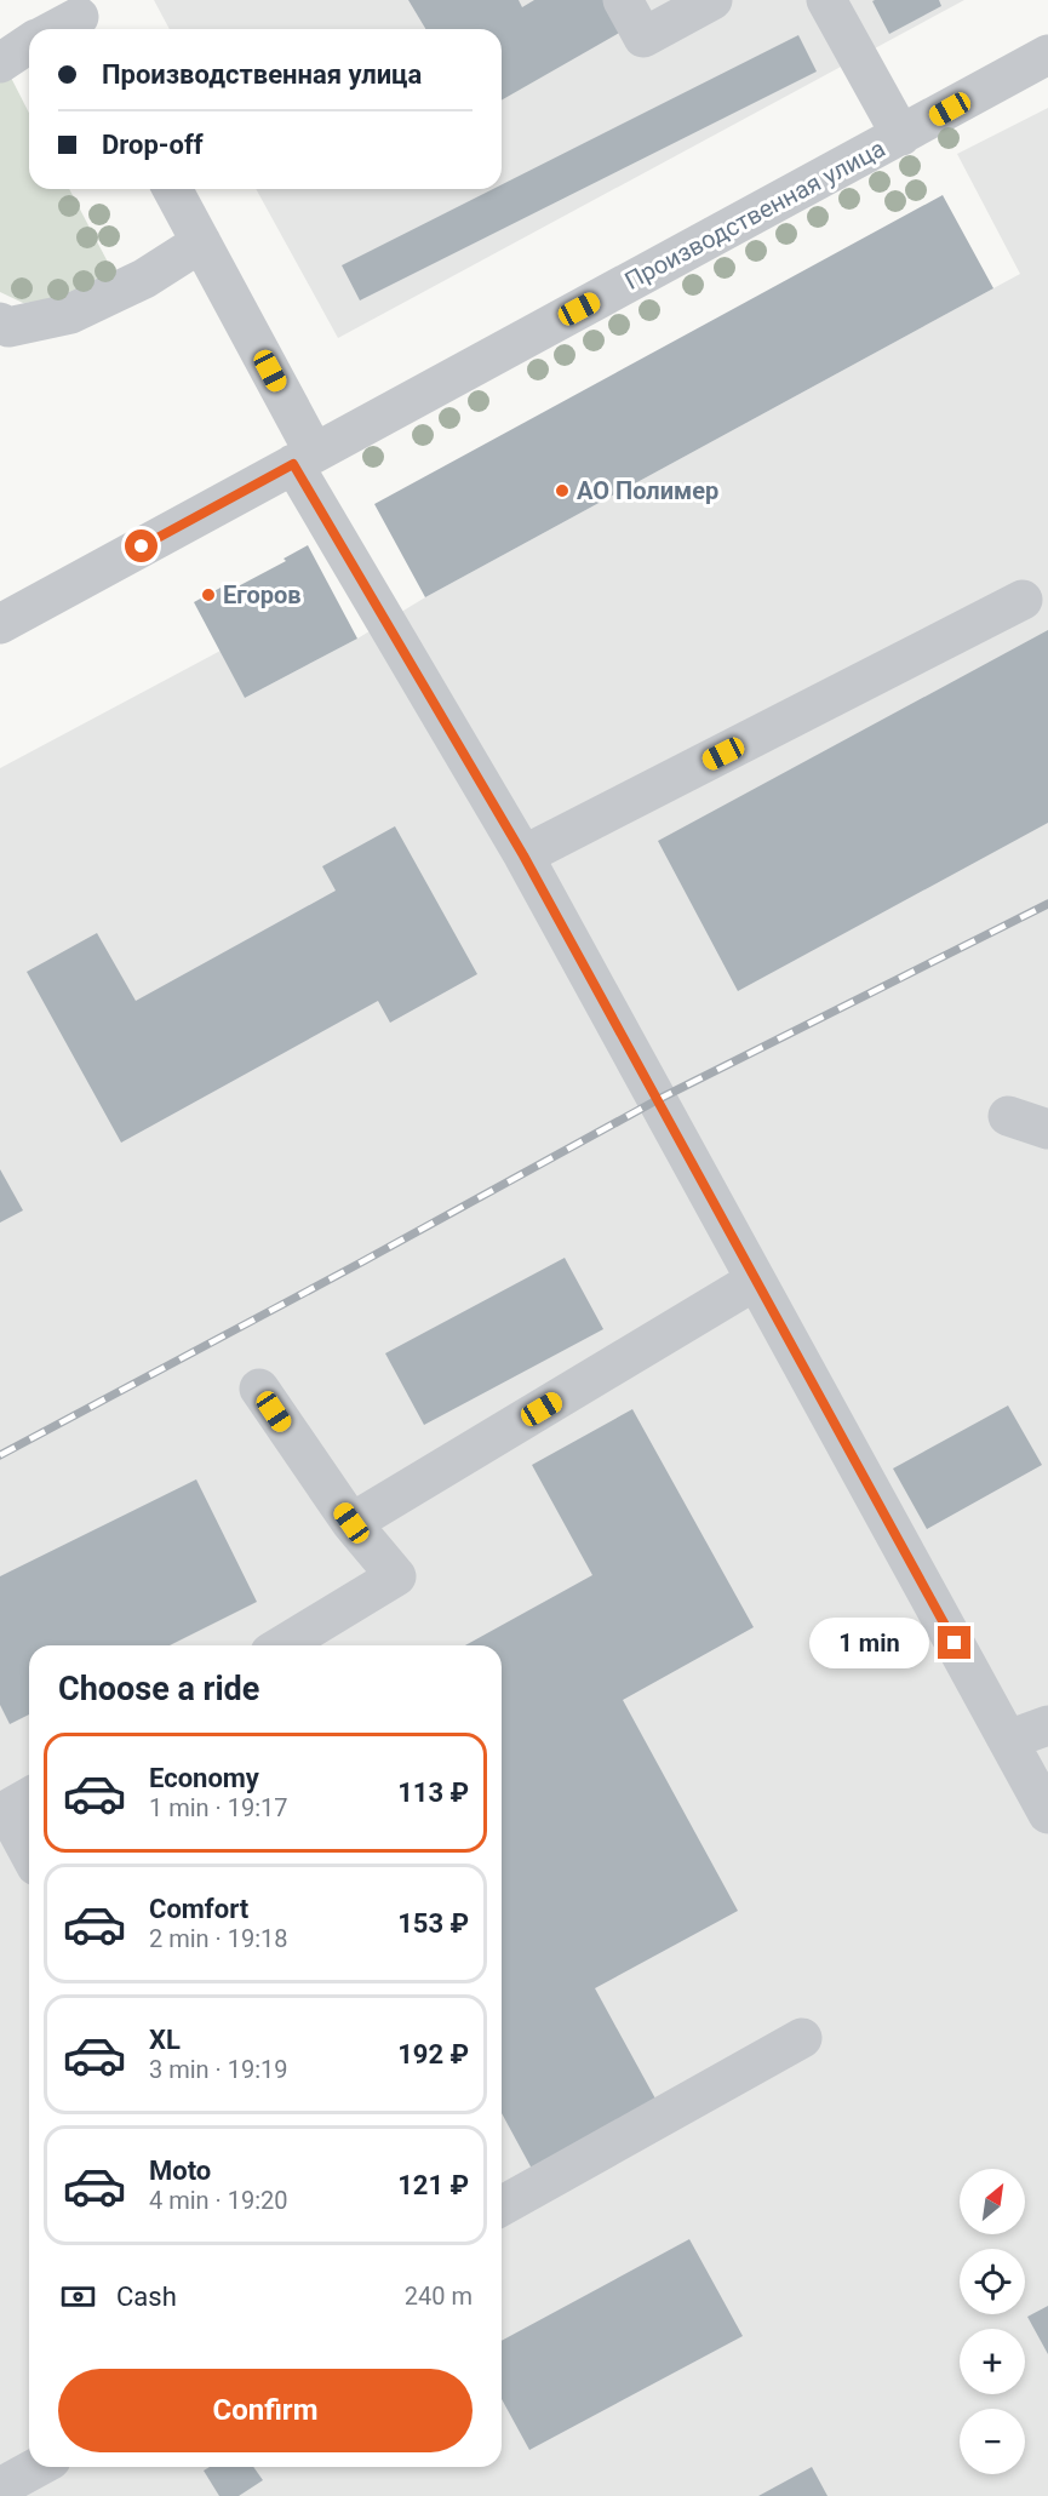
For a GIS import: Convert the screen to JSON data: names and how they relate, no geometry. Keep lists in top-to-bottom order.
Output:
{
  "streets": {
    "street": ["Производственная улица"]
  },
  "places": ["АО Полимер", "Егоров"],
  "north": "top right",
  "page": {
    "banner": ["Производственная улица", "Drop-off"],
    "bubble": "1 min",
    "heading": "Choose a ride",
    "list": [
      {
        "name": "Economy",
        "note": "1 min · 19:17",
        "value": "113 ₽"
      },
      {
        "name": "Comfort",
        "note": "2 min · 19:18",
        "value": "153 ₽"
      },
      {
        "name": "XL",
        "note": "3 min · 19:19",
        "value": "192 ₽"
      },
      {
        "name": "Moto",
        "note": "4 min · 19:20",
        "value": "121 ₽"
      }
    ],
    "map_buttons": ["+", "−"],
    "pay": ["Cash", "240 m"],
    "buttons": "Confirm"
  }
}
